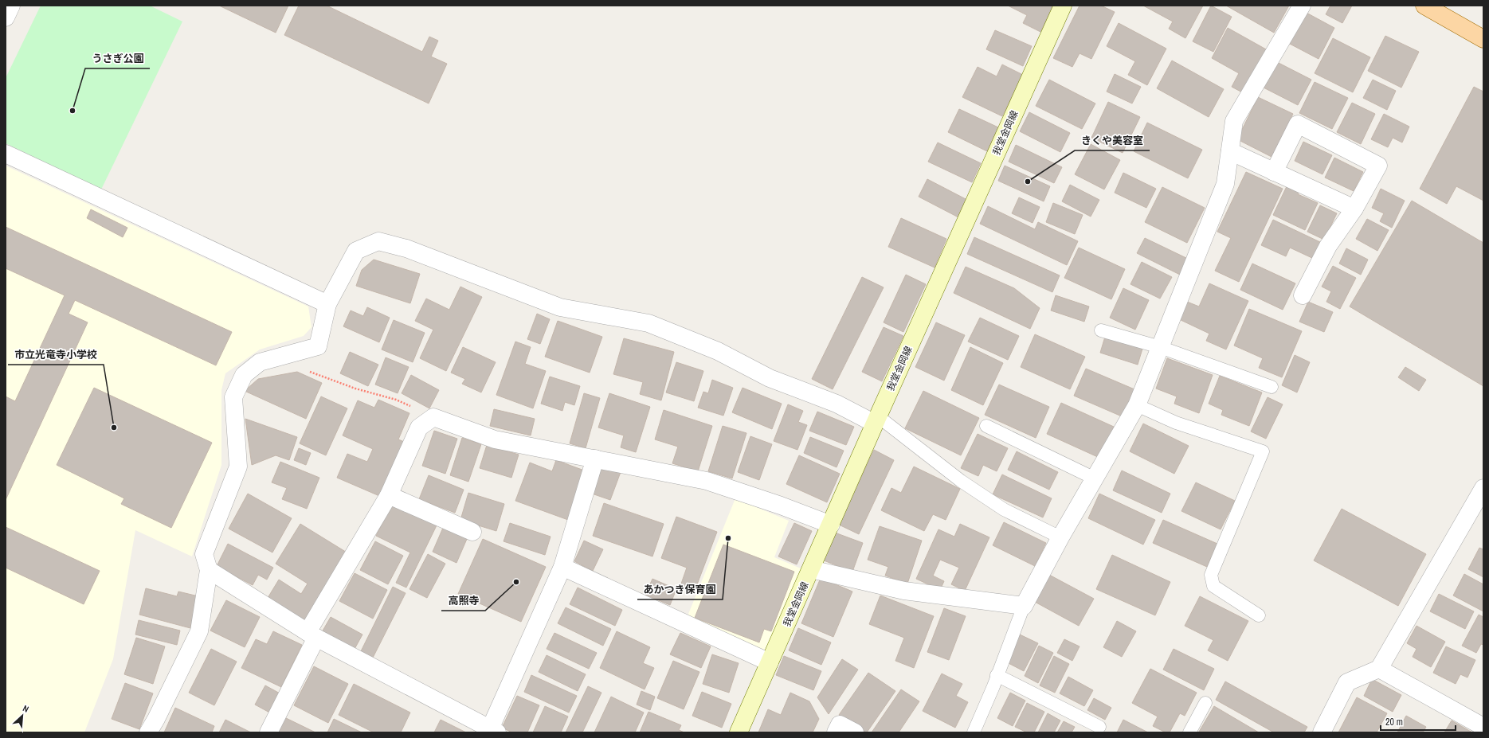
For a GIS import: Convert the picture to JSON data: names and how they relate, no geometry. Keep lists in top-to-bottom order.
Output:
{
  "streets": {
    "main road": ["我堂金岡線"]
  },
  "places": [
    "うさぎ公園",
    "きくや美容室",
    "市立光竜寺小学校",
    "あかつき保育園",
    "高照寺"
  ],
  "scale_bar": "20 m",
  "north": "top right"
}
